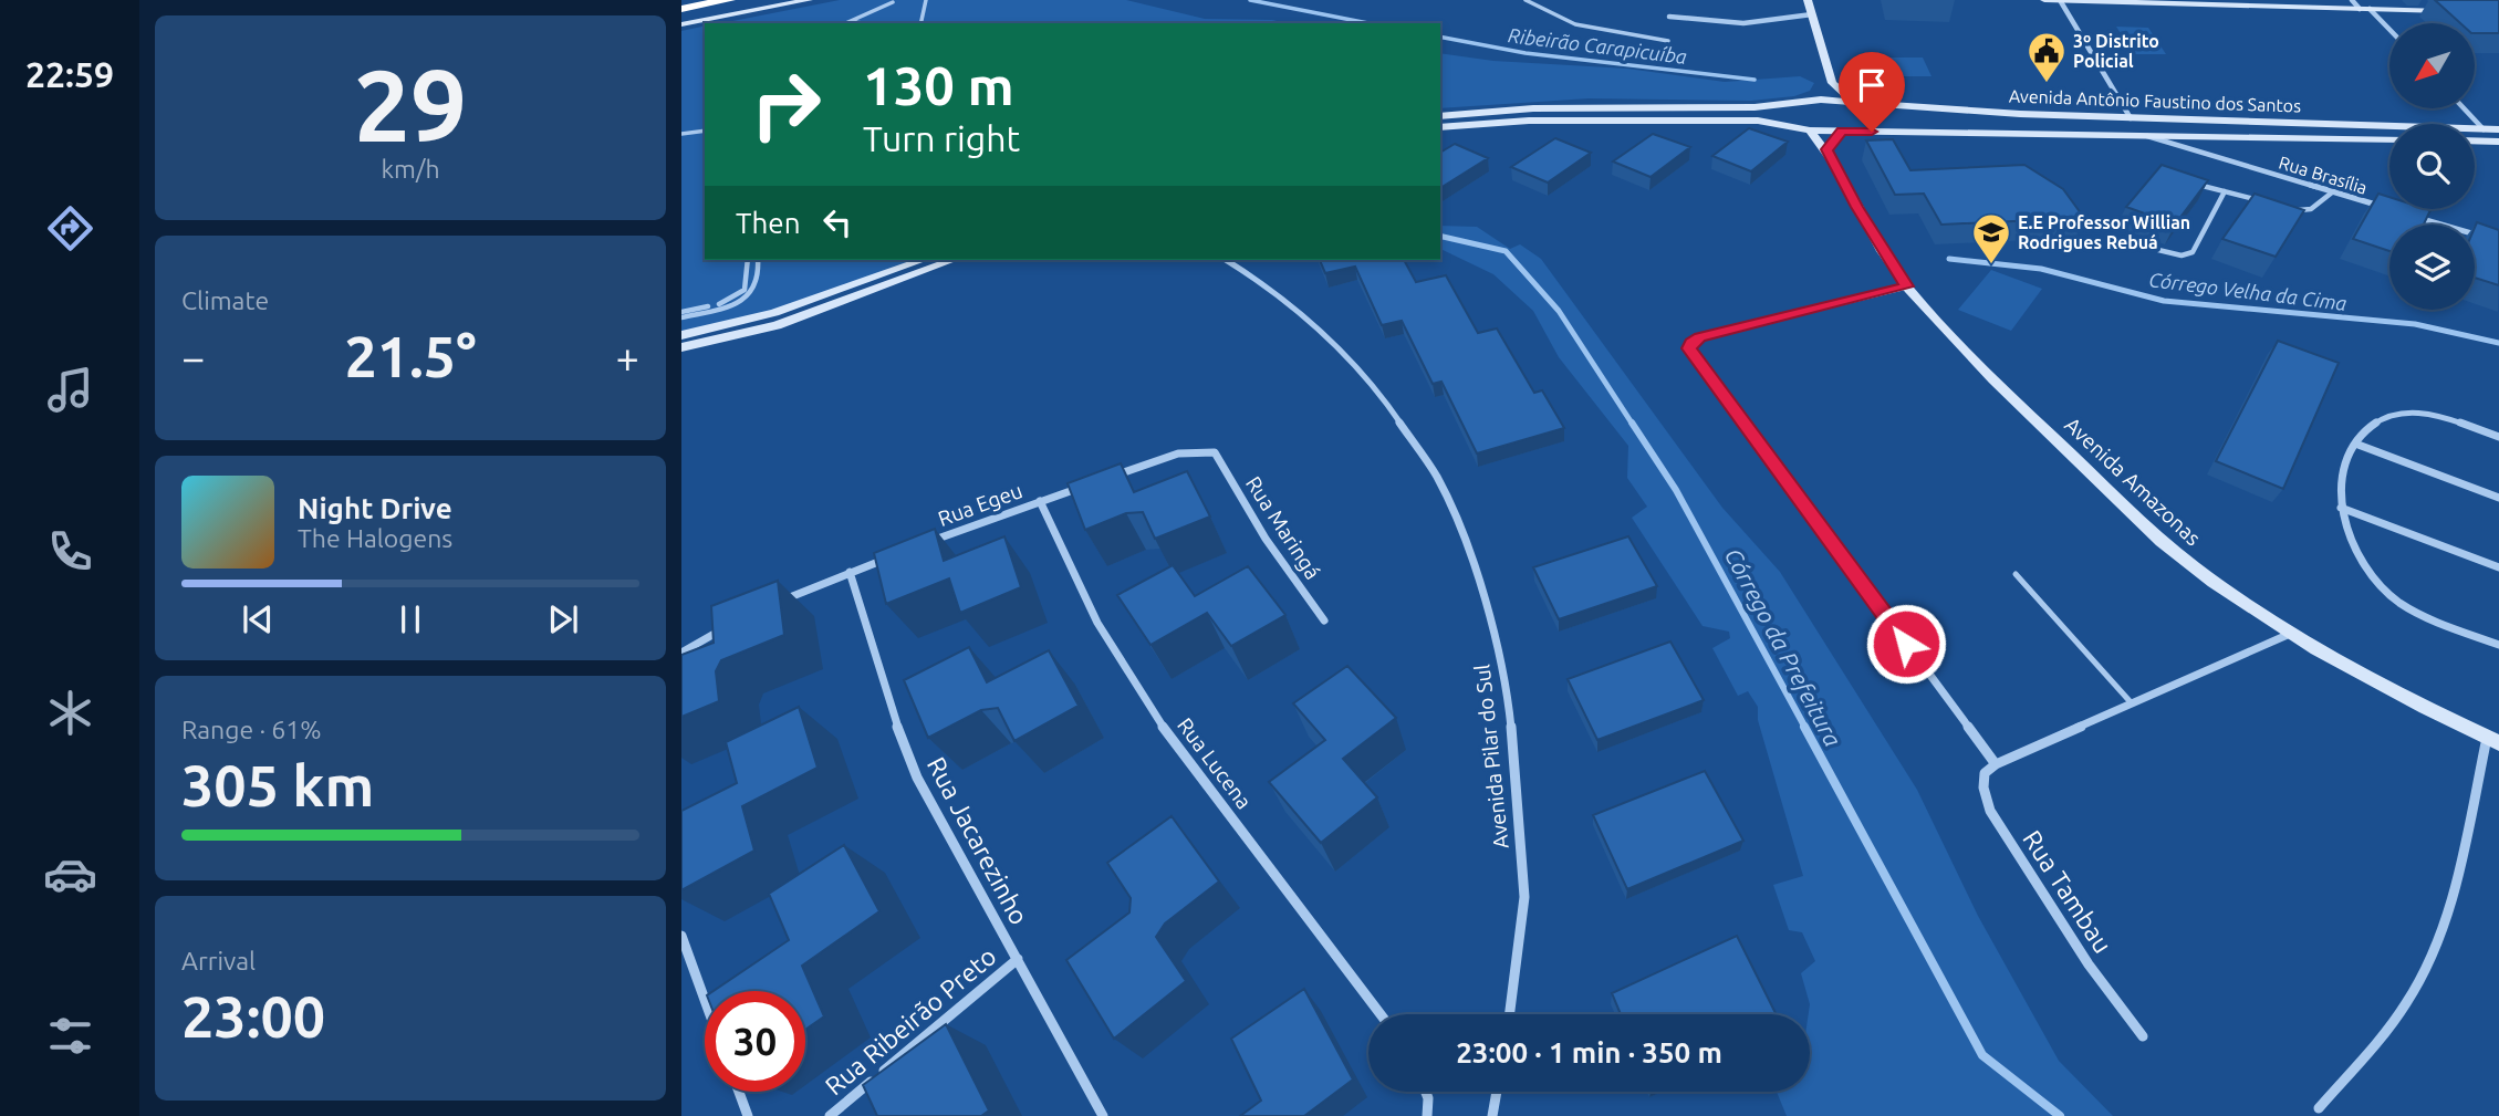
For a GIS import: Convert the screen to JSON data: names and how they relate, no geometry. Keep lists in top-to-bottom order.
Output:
{
  "streets": {
    "main road": ["Avenida Antônio Faustino dos Santos", "Avenida Amazonas"],
    "street": [
      "Rua Brasília",
      "Rua Egeu",
      "Rua Maringá",
      "Avenida Pilar do Sul",
      "Rua Lucena",
      "Rua Jacarezinho",
      "Rua Tambau",
      "Rua Ribeirão Preto"
    ]
  },
  "crossings": [
    ["Avenida Antônio Faustino dos Santos", "Rua Brasília"],
    ["Avenida Antônio Faustino dos Santos", "Avenida Amazonas"],
    ["Rua Egeu", "Rua Lucena"],
    ["Rua Jacarezinho", "Rua Ribeirão Preto"]
  ],
  "water": ["Ribeirão Carapicuíba", "Córrego Velha da Cima", "Córrego da Prefeitura"],
  "places": {
    "public building": ["3º Distrito Policial"],
    "school or university": ["E.E Professor Willian Rodrigues Rebuá"]
  },
  "north": "bottom left",
  "page": {
    "tabs": "22:59",
    "tile": [
      ["29", "km/h"],
      "Climate",
      ["Range · 61%", "305 km"],
      ["Arrival", "23:00"]
    ],
    "turn": ["130 m", "Turn right"],
    "then": "Then",
    "heat": ["−", "21.5°", "+"],
    "song": ["Night Drive", "The Halogens"],
    "limit": "30",
    "trip": "23:00 · 1 min · 350 m"
  }
}
